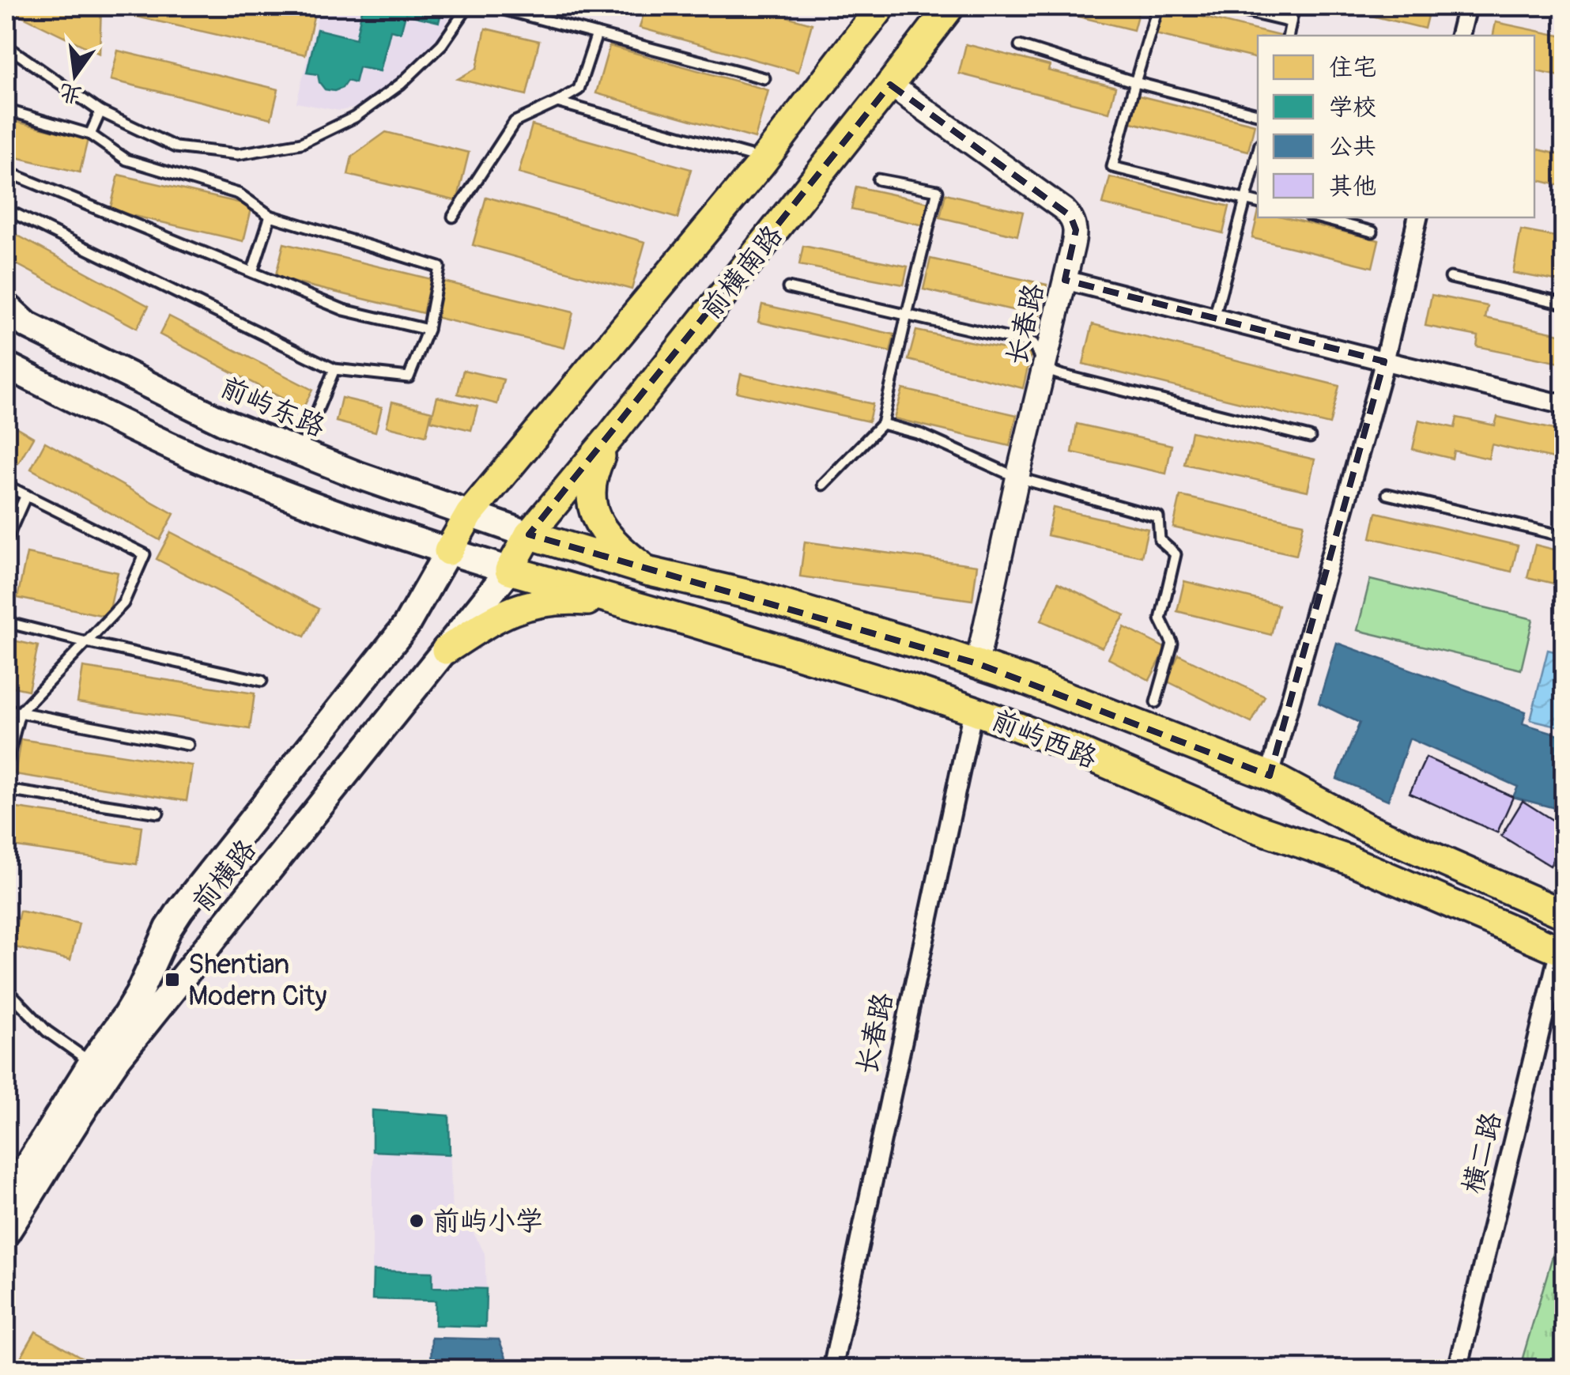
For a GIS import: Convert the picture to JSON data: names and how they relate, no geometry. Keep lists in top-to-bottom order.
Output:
{
  "streets": {
    "main road": [
      "前横南路",
      "前屿东路",
      "前屿西路",
      "前横路"
    ],
    "street": ["长春路", "横二路"]
  },
  "crossings": [
    ["前横南路", "长春路"],
    ["前横南路", "前屿东路"],
    ["前横南路", "前屿西路"],
    ["前横南路", "前横路"],
    ["长春路", "前屿西路"],
    ["前屿东路", "前屿西路"],
    ["前屿西路", "前横路"],
    ["前屿西路", "横二路"]
  ],
  "places": {
    "transit": ["Shentian Modern City"],
    "other": ["前屿小学"]
  },
  "legend": [
    "住宅",
    "学校",
    "公共",
    "其他"
  ],
  "north": "bottom"
}
